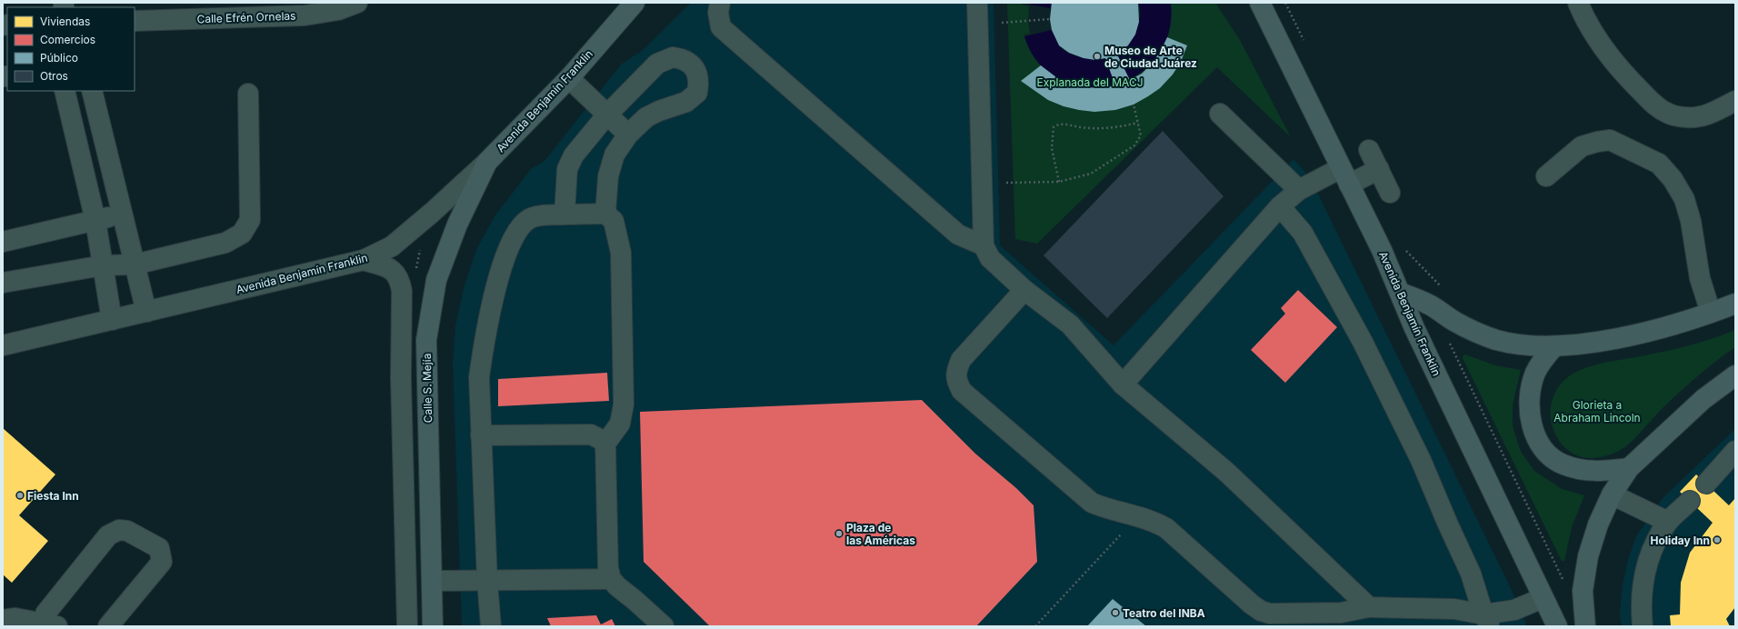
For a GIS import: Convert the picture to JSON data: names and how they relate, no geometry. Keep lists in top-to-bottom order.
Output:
{
  "streets": {
    "main road": ["Avenida Benjamín Franklin", "Calle S. Mejía"],
    "street": ["Calle Efrén Ornelas"]
  },
  "crossings": [
    ["Avenida Benjamín Franklin", "Calle S. Mejía"]
  ],
  "parks": ["Explanada del MACJ", "Glorieta a Abraham Lincoln"],
  "places": [
    "Museo de Arte de Ciudad Juárez",
    "Fiesta Inn",
    "Plaza de las Américas",
    "Holiday Inn",
    "Teatro del INBA"
  ],
  "legend": [
    "Viviendas",
    "Comercios",
    "Público",
    "Otros"
  ]
}
